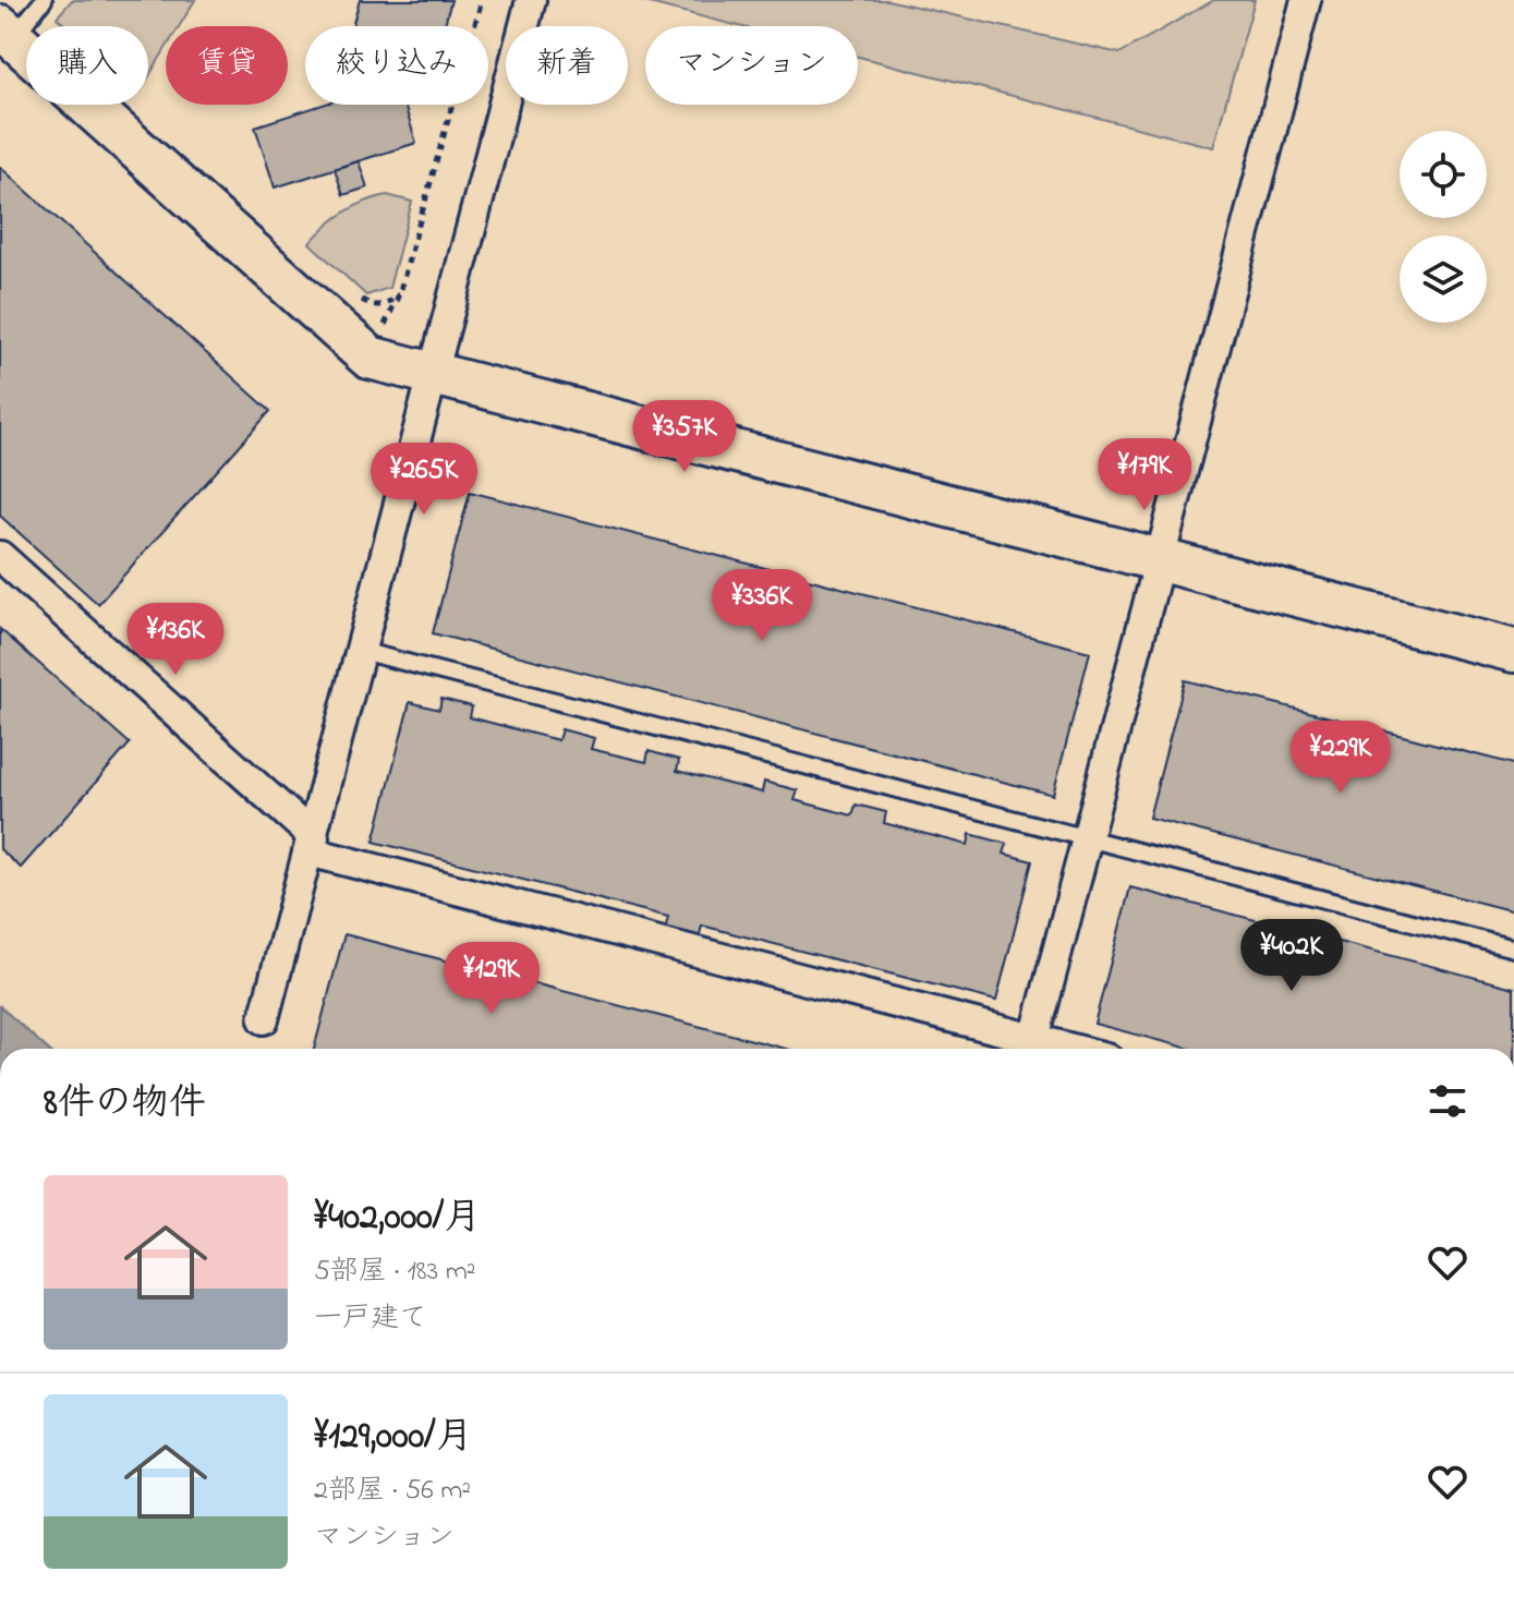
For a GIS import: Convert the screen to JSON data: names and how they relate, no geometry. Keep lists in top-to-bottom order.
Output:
{
  "page": {
    "chip": [
      "購入",
      "賃貸",
      "絞り込み",
      "新着",
      "マンション"
    ],
    "price": [
      "¥357K",
      "¥179K",
      "¥265K",
      "¥336K",
      "¥136K",
      "¥229K",
      "¥402K",
      "¥129K"
    ],
    "heading": "8件の物件",
    "list": [
      {
        "name": "¥402,000/月",
        "note": "5部屋 · 183 m² · 一戸建て"
      },
      {
        "name": "¥129,000/月",
        "note": "2部屋 · 56 m² · マンション"
      }
    ]
  }
}
